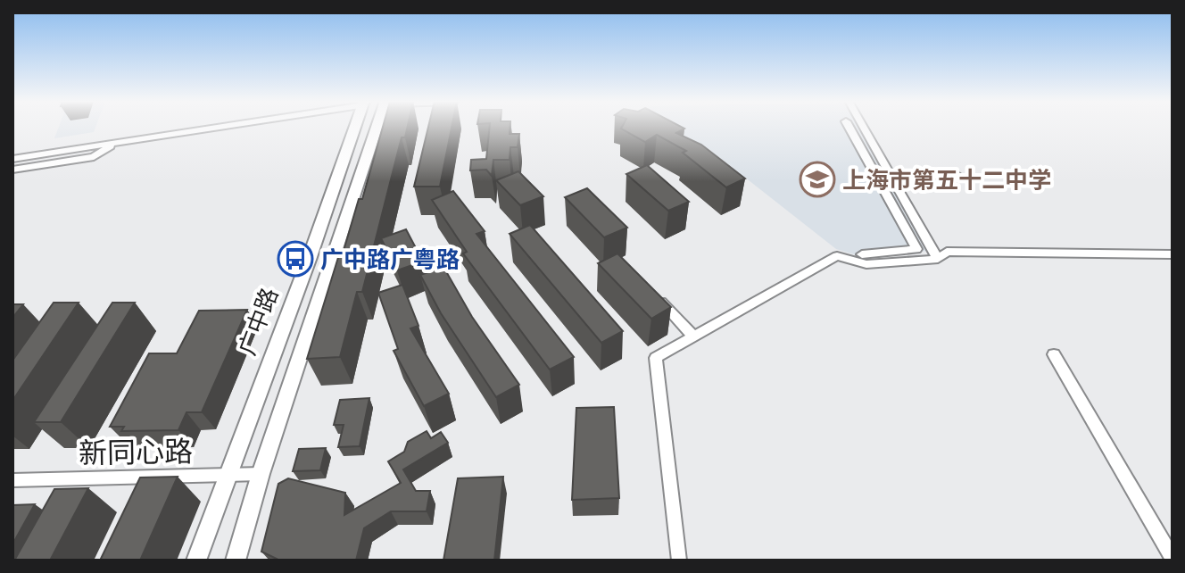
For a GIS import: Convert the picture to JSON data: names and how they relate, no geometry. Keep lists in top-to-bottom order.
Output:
{
  "streets": {
    "main road": ["广中路"],
    "street": ["新同心路"]
  },
  "crossings": [
    ["广中路", "新同心路"]
  ],
  "places": {
    "school or university": ["上海市第五十二中学"],
    "bus stop": ["广中路广粤路"]
  }
}
